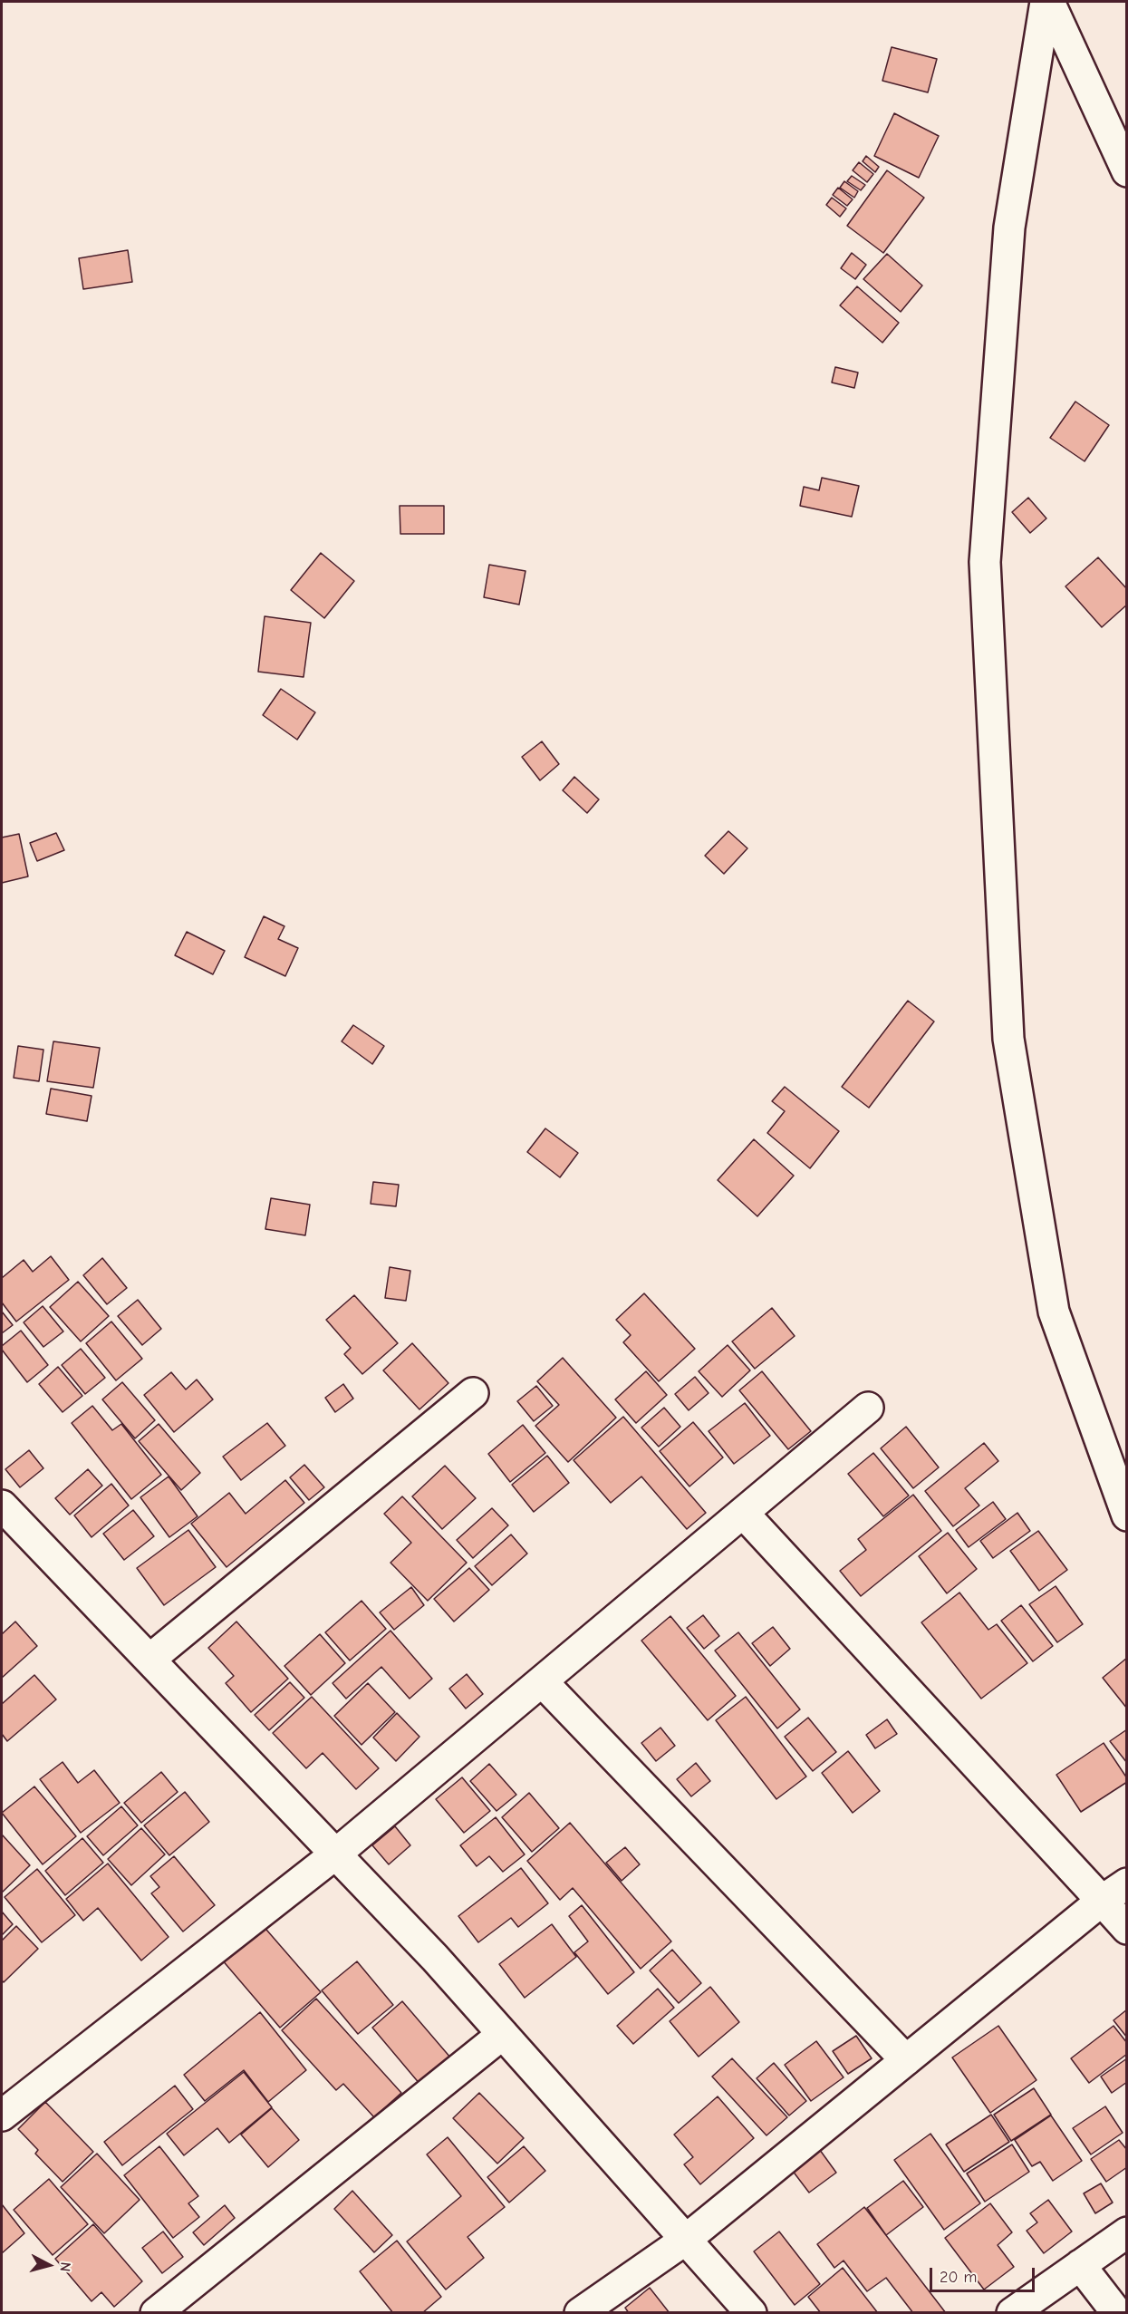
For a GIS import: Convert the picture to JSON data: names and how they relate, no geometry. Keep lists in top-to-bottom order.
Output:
{
  "scale_bar": "20 m",
  "north": "right"
}
